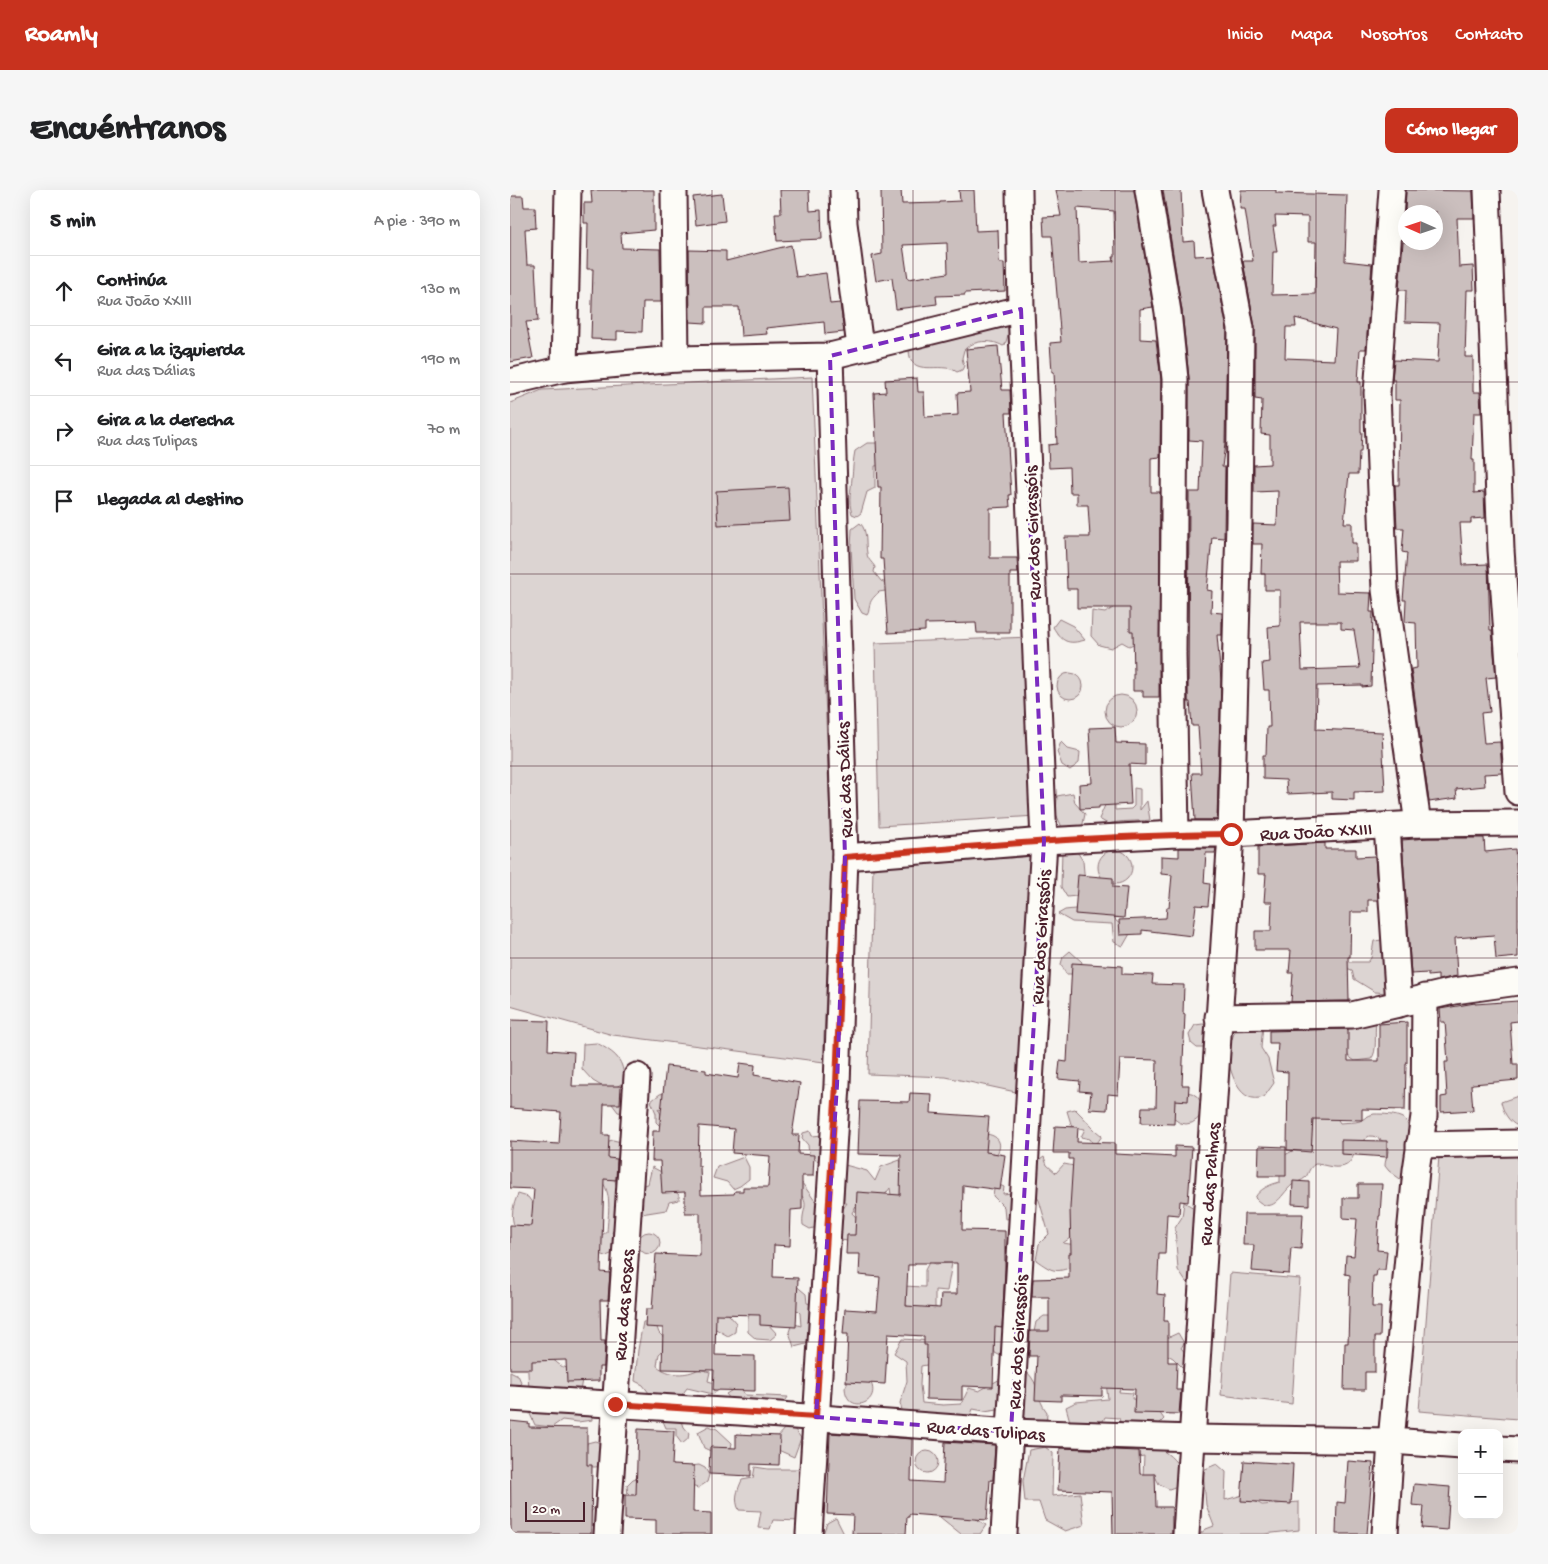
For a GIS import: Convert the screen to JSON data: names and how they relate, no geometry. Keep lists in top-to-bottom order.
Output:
{
  "streets": {
    "street": [
      "Rua dos Girassóis",
      "Rua das Dálias",
      "Rua João XXIII",
      "Rua das Palmas",
      "Rua das Rosas",
      "Rua das Tulipas"
    ]
  },
  "crossings": [
    ["Rua dos Girassóis", "Rua João XXIII"],
    ["Rua dos Girassóis", "Rua das Tulipas"],
    ["Rua das Dálias", "Rua João XXIII"],
    ["Rua das Dálias", "Rua das Tulipas"],
    ["Rua João XXIII", "Rua das Palmas"],
    ["Rua das Palmas", "Rua das Tulipas"],
    ["Rua das Rosas", "Rua das Tulipas"]
  ],
  "scale_bar": "20 m",
  "north": "left",
  "page": {
    "header": "Roamly",
    "nav": [
      "Inicio",
      "Mapa",
      "Nosotros",
      "Contacto"
    ],
    "buttons": "Cómo llegar",
    "title": "Encuéntranos",
    "heading": ["5 min", "A pie · 390 m"],
    "list": [
      ["Continúa", "Rua João XXIII", "130 m"],
      ["Gira a la izquierda", "Rua das Dálias", "190 m"],
      ["Gira a la derecha", "Rua das Tulipas", "70 m"],
      "Llegada al destino"
    ],
    "map_buttons": ["+", "−"],
    "scale": "20 m"
  }
}
